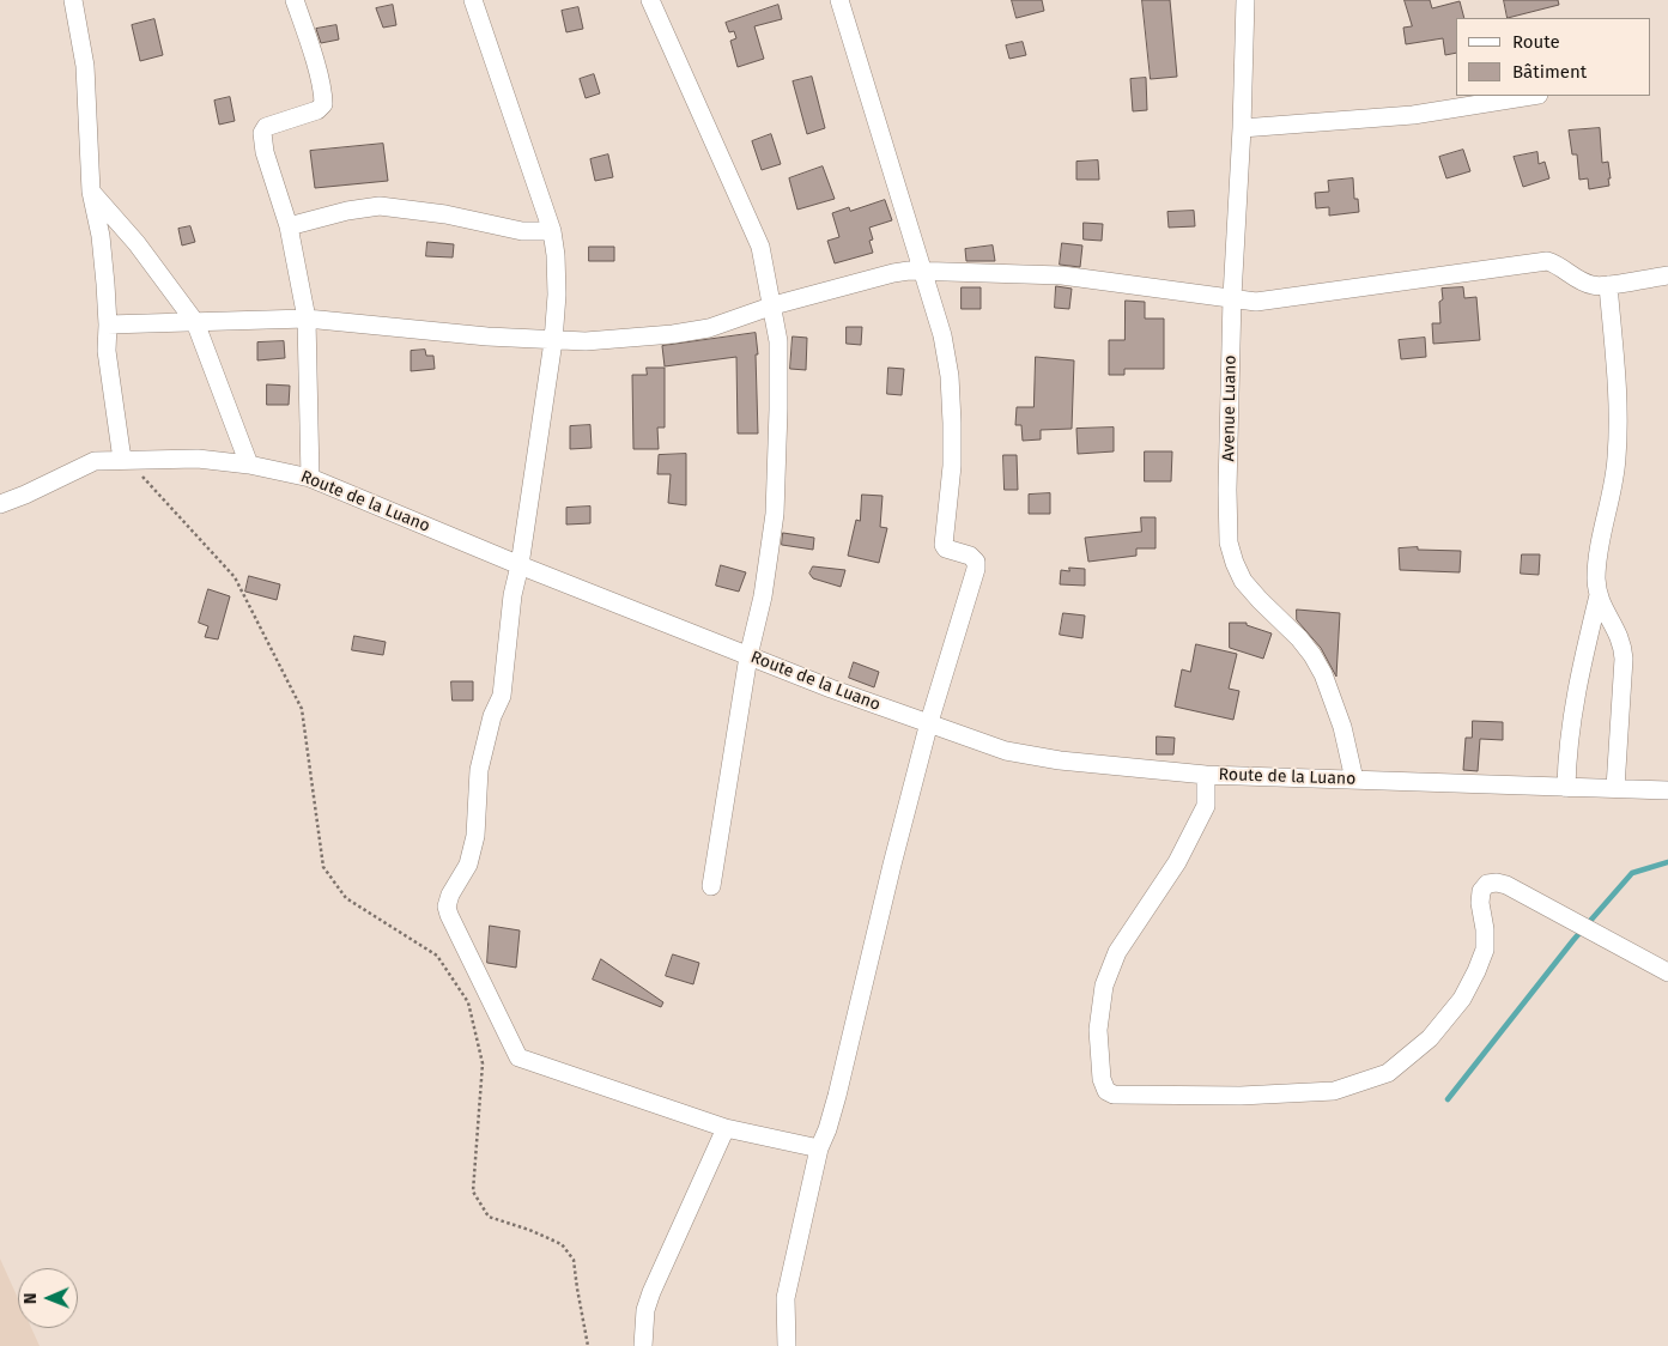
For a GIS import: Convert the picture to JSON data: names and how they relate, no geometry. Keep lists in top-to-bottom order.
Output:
{
  "streets": {
    "street": ["Avenue Luano", "Route de la Luano"]
  },
  "crossings": [
    ["Avenue Luano", "Route de la Luano"]
  ],
  "legend": ["Route", "Bâtiment"],
  "north": "left"
}
